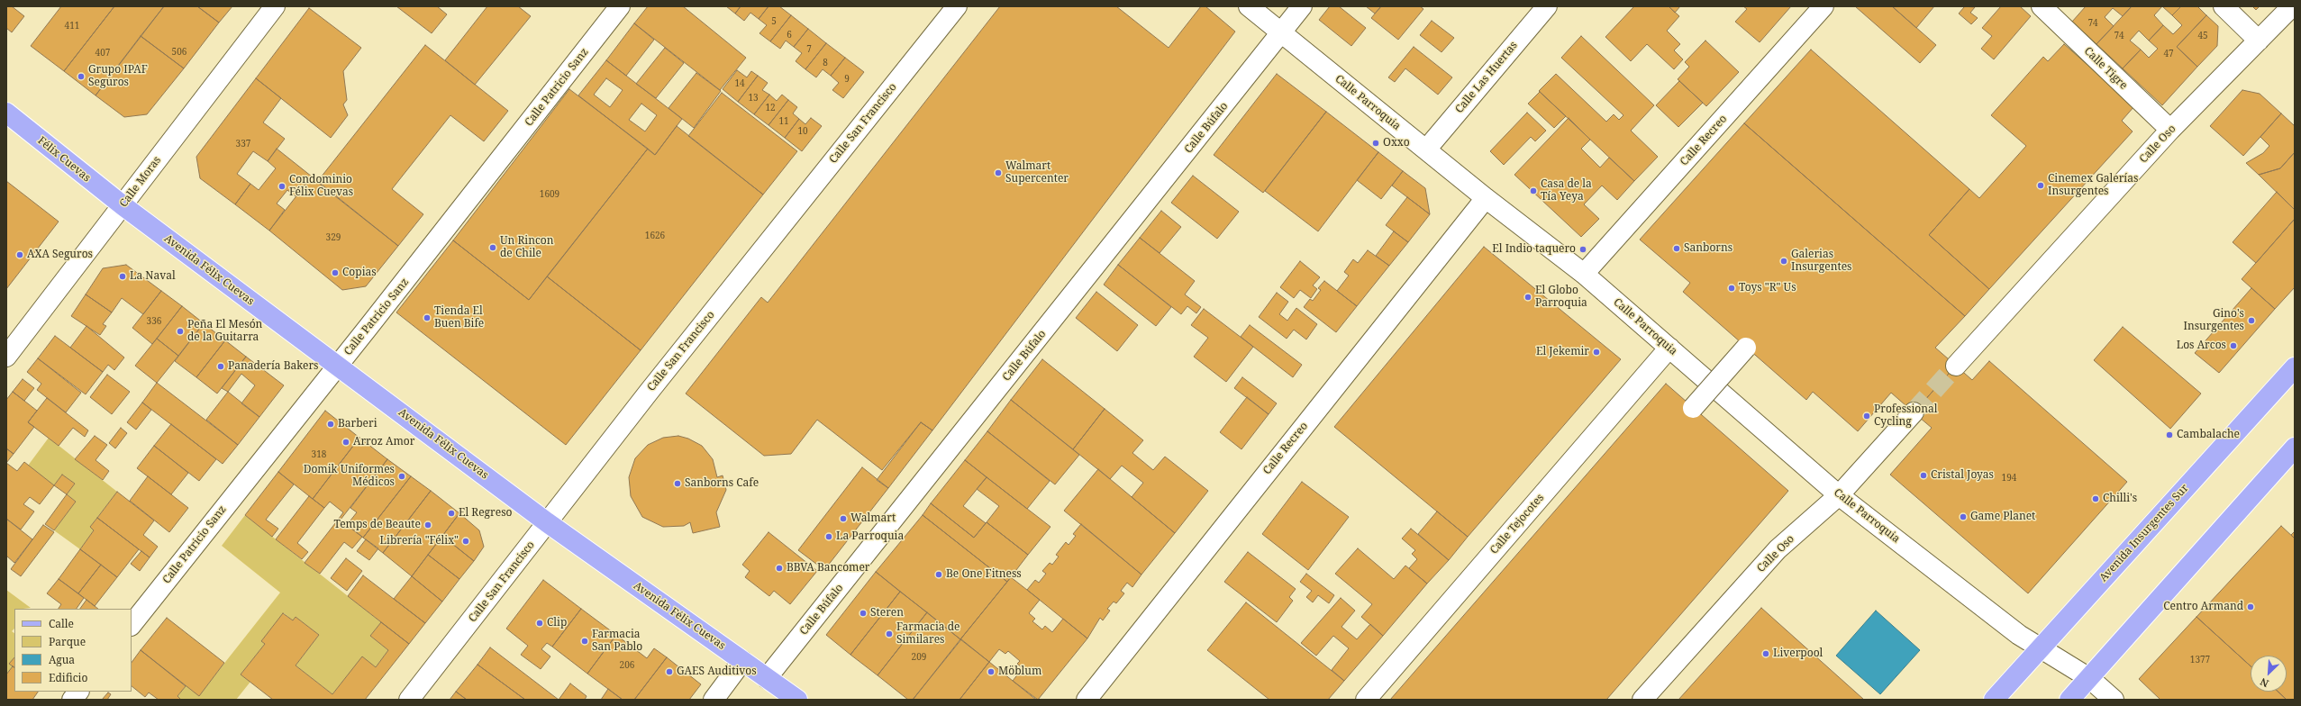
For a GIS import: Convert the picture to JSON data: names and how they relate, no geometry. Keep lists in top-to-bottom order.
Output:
{
  "streets": {
    "main road": ["Félix Cuevas", "Avenida Félix Cuevas", "Avenida Insurgentes Sur"],
    "street": [
      "Calle Tigre",
      "Calle Las Huertas",
      "Calle Patricio Sanz",
      "Calle Parroquia",
      "Calle San Francisco",
      "Calle Búfalo",
      "Calle Recreo",
      "Calle Oso",
      "Calle Moras",
      "Calle Tejocotes"
    ]
  },
  "crossings": [
    ["Calle Tigre", "Calle Oso"],
    ["Calle Las Huertas", "Calle Parroquia"],
    ["Calle Patricio Sanz", "Avenida Félix Cuevas"],
    ["Calle Parroquia", "Calle Búfalo"],
    ["Calle Parroquia", "Calle Recreo"],
    ["Calle Parroquia", "Calle Oso"],
    ["Calle Parroquia", "Calle Tejocotes"],
    ["Calle Parroquia", "Avenida Insurgentes Sur"],
    ["Calle San Francisco", "Avenida Félix Cuevas"],
    ["Calle Búfalo", "Avenida Félix Cuevas"],
    ["Félix Cuevas", "Calle Moras"],
    ["Félix Cuevas", "Avenida Félix Cuevas"],
    ["Calle Moras", "Avenida Félix Cuevas"]
  ],
  "places": [
    "Grupo IPAF Seguros",
    "Oxxo",
    "Walmart Supercenter",
    "Cinemex Galerías Insurgentes",
    "Condominio Félix Cuevas",
    "Casa de la Tía Yeya",
    "Un Rincon de Chile",
    "Sanborns",
    "El Indio taquero",
    "AXA Seguros",
    "Galerias Insurgentes",
    "Copias",
    "La Naval",
    "Toys \"R\" Us",
    "El Globo Parroquia",
    "Tienda El Buen Bife",
    "Gino's Insurgentes",
    "Peña El Mesón de la Guitarra",
    "Los Arcos",
    "El Jekemir",
    "Panadería Bakers",
    "Professional Cycling",
    "Barberi",
    "Cambalache",
    "Arroz Amor",
    "Cristal Joyas",
    "Domik Uniformes Médicos",
    "Sanborns Cafe",
    "Chilli's",
    "El Regreso",
    "Game Planet",
    "Walmart",
    "Temps de Beaute",
    "La Parroquia",
    "Librería \"Félix\"",
    "BBVA Bancomer",
    "Be One Fitness",
    "Centro Armand",
    "Steren",
    "Clip",
    "Farmacia de Similares",
    "Farmacia San Pablo",
    "Liverpool",
    "GAES Auditivos",
    "Möblum"
  ],
  "house_numbers": [
    "5",
    "74",
    "411",
    "6",
    "74",
    "45",
    "7",
    "506",
    "407",
    "47",
    "8",
    "9",
    "14",
    "13",
    "12",
    "11",
    "10",
    "337",
    "1609",
    "1626",
    "329",
    "336",
    "318",
    "194",
    "209",
    "1377",
    "206"
  ],
  "legend": [
    "Calle",
    "Parque",
    "Agua",
    "Edificio"
  ],
  "north": "bottom left"
}
